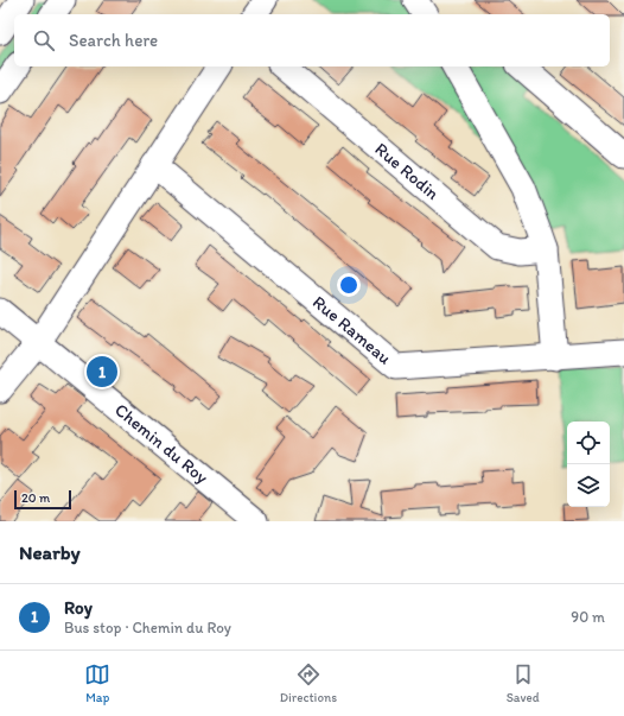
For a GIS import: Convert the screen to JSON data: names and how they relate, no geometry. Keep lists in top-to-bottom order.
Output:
{
  "streets": {
    "street": ["Rue Rodin", "Rue Rameau", "Chemin du Roy"]
  },
  "scale_bar": "20 m",
  "page": {
    "search": "Search here",
    "pins": "1",
    "scale": "20 m",
    "heading": "Nearby",
    "list": [
      {
        "mark": "1",
        "name": "Roy",
        "note": "Bus stop · Chemin du Roy",
        "value": "90 m"
      }
    ],
    "nav": ["Map", "Directions", "Saved"]
  }
}
